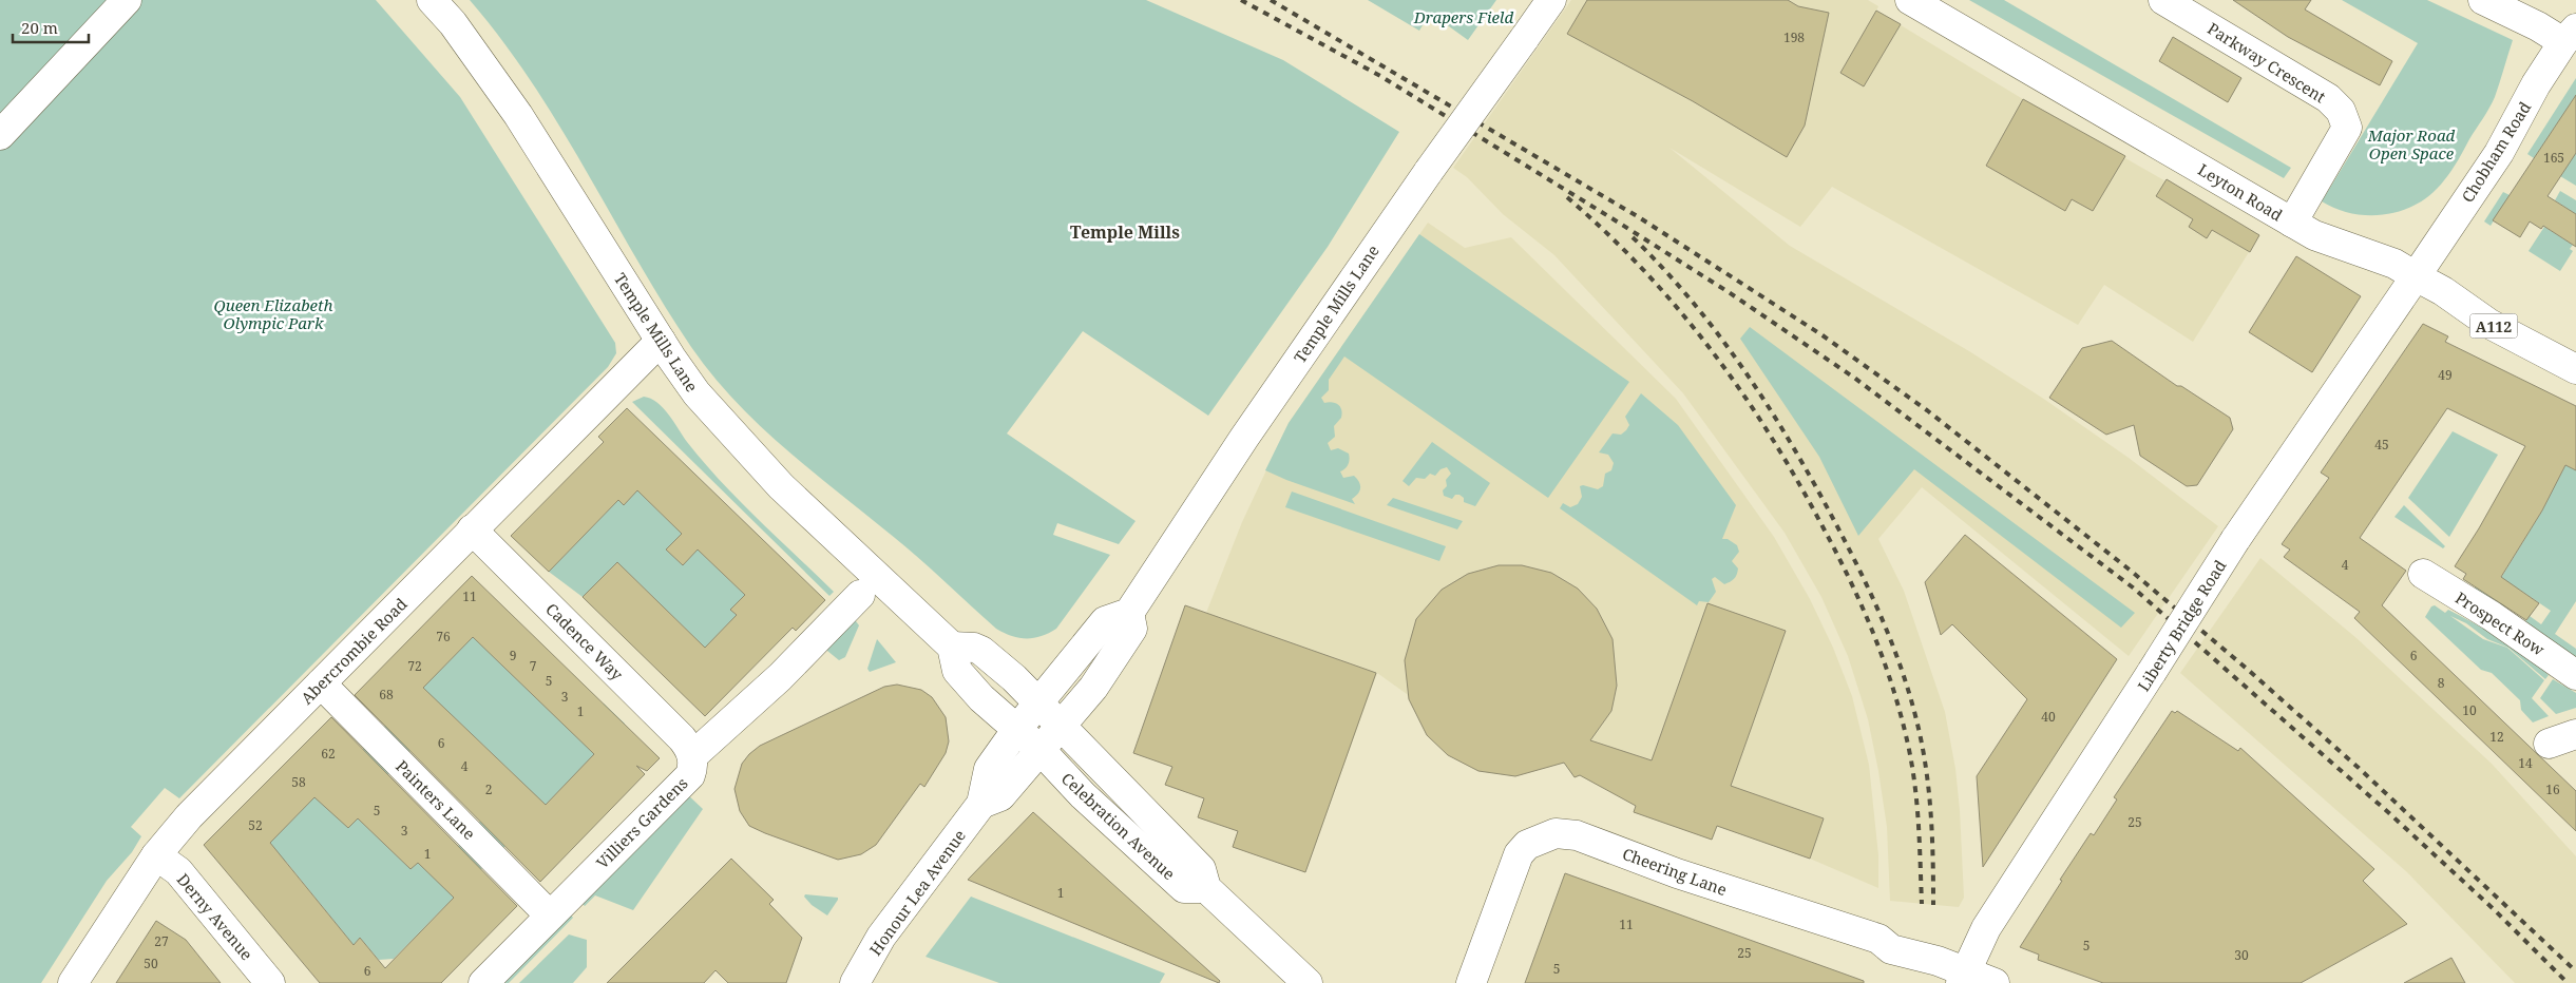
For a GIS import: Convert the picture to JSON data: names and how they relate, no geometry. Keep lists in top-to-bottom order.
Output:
{
  "streets": {
    "street": [
      "Parkway Crescent",
      "Chobham Road",
      "Leyton Road",
      "Temple Mills Lane",
      "A112",
      "Prospect Row",
      "Liberty Bridge Road",
      "Cadence Way",
      "Abercrombie Road",
      "Painters Lane",
      "Villiers Gardens",
      "Celebration Avenue",
      "Cheering Lane",
      "Honour Lea Avenue",
      "Derny Avenue"
    ]
  },
  "crossings": [
    ["Parkway Crescent", "Leyton Road"],
    ["Chobham Road", "Leyton Road"],
    ["Chobham Road", "Liberty Bridge Road"],
    ["Leyton Road", "Liberty Bridge Road"],
    ["Temple Mills Lane", "Abercrombie Road"],
    ["Temple Mills Lane", "Celebration Avenue"],
    ["Temple Mills Lane", "Honour Lea Avenue"],
    ["Liberty Bridge Road", "Cheering Lane"],
    ["Cadence Way", "Abercrombie Road"],
    ["Cadence Way", "Villiers Gardens"],
    ["Abercrombie Road", "Painters Lane"],
    ["Abercrombie Road", "Derny Avenue"],
    ["Painters Lane", "Villiers Gardens"],
    ["Celebration Avenue", "Honour Lea Avenue"]
  ],
  "districts": ["Temple Mills"],
  "parks": ["Drapers Field", "Major Road Open Space", "Queen Elizabeth Olympic Park"],
  "house_numbers": [
    "198",
    "165",
    "49",
    "45",
    "4",
    "11",
    "76",
    "9",
    "6",
    "72",
    "7",
    "5",
    "8",
    "68",
    "3",
    "10",
    "1",
    "40",
    "12",
    "6",
    "62",
    "14",
    "4",
    "58",
    "2",
    "16",
    "5",
    "25",
    "52",
    "3",
    "1",
    "1",
    "11",
    "27",
    "5",
    "25",
    "30",
    "50",
    "5",
    "6"
  ],
  "scale_bar": "20 m"
}
